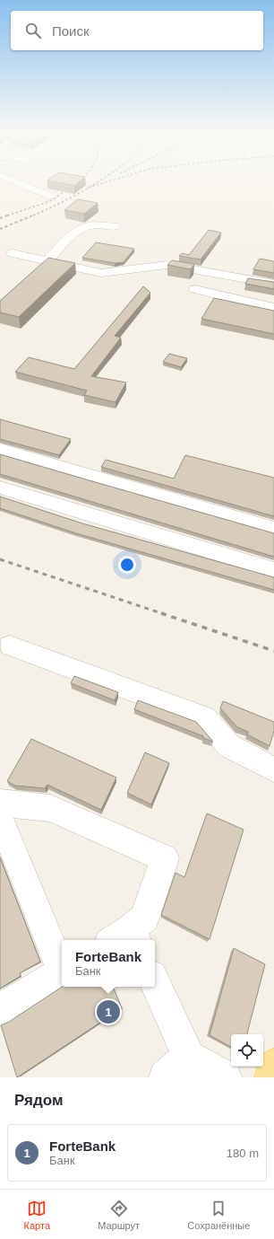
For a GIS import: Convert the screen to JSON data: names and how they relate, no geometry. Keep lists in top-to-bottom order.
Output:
{
  "page": {
    "search": "Поиск",
    "popup": ["ForteBank", "Банк"],
    "pins": "1",
    "heading": "Рядом",
    "list": [
      {
        "mark": "1",
        "name": "ForteBank",
        "note": "Банк",
        "value": "180 m"
      }
    ],
    "nav": ["Карта", "Маршрут", "Сохранённые"]
  }
}
